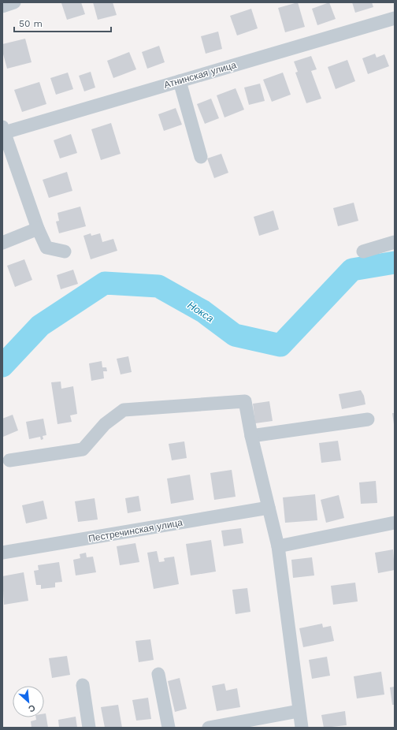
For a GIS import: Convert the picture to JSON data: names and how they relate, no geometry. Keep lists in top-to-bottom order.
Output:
{
  "streets": {
    "street": ["Атнинская улица", "Пестречинская улица"]
  },
  "water": ["Нокса"],
  "scale_bar": "50 m",
  "north": "bottom right"
}
